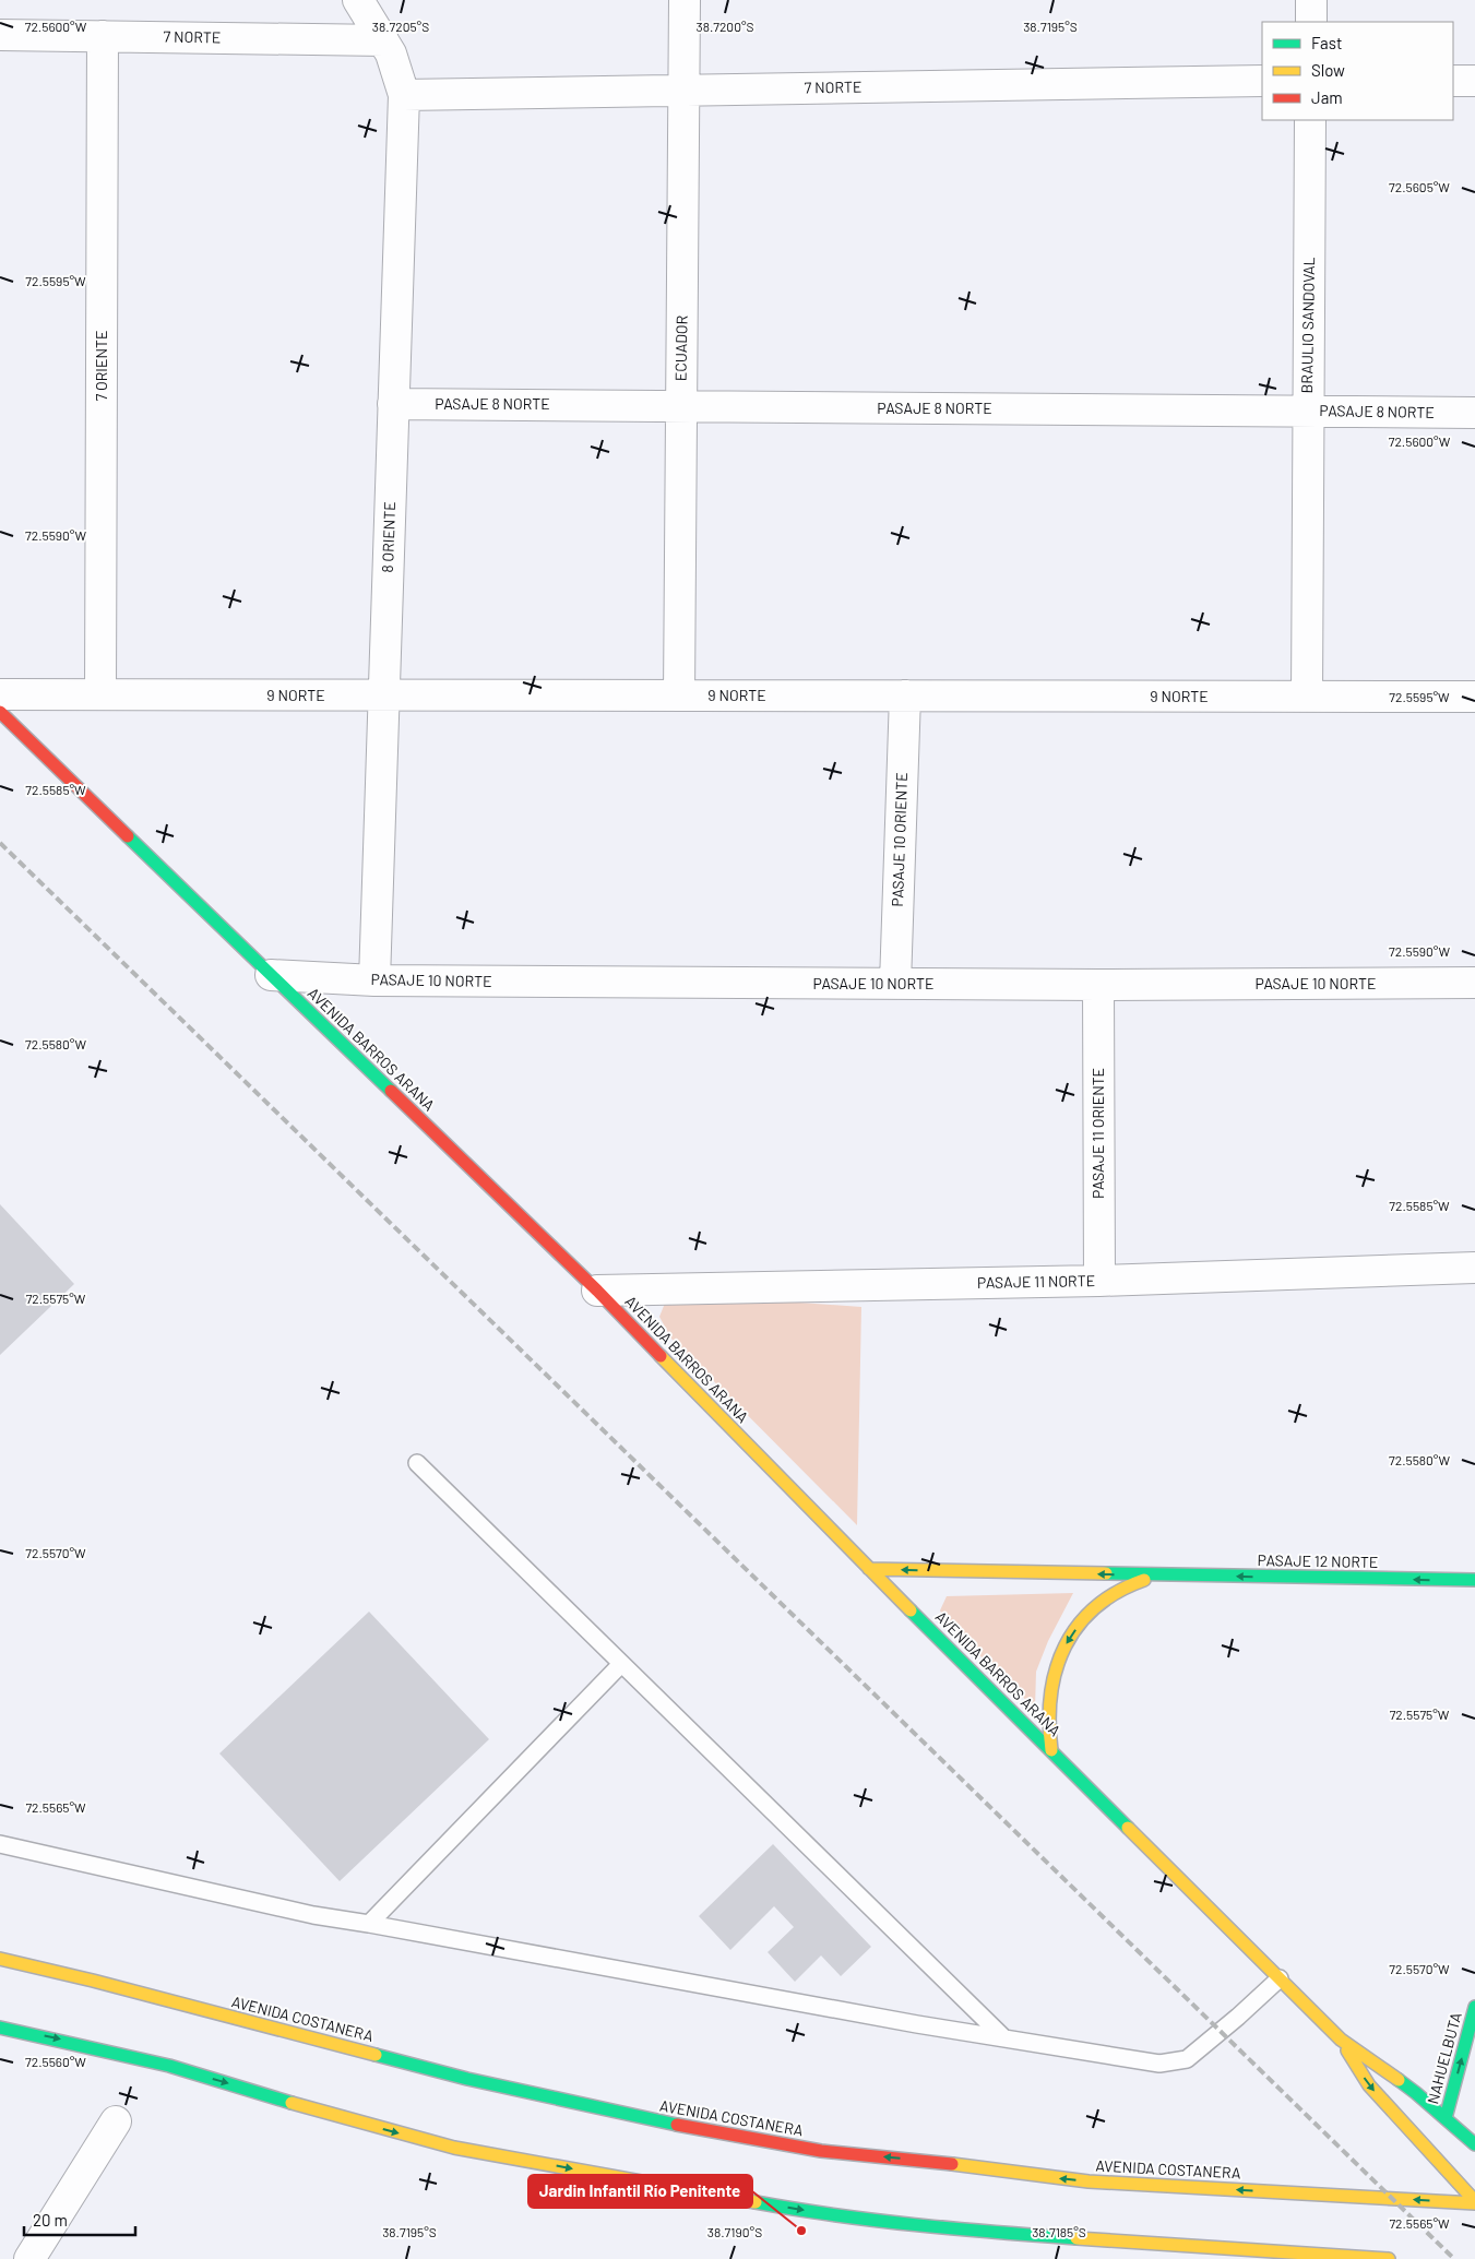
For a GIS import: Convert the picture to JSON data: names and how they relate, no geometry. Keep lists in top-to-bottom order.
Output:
{
  "streets": {
    "main road": [
      "AVENIDA BARROS ARANA",
      "PASAJE 12 NORTE",
      "AVENIDA COSTANERA",
      "NAHUELBUTA"
    ],
    "street": [
      "7 NORTE",
      "BRAULIO SANDOVAL",
      "ECUADOR",
      "7 ORIENTE",
      "PASAJE 8 NORTE",
      "8 ORIENTE",
      "9 NORTE",
      "PASAJE 10 ORIENTE",
      "PASAJE 10 NORTE",
      "PASAJE 11 ORIENTE",
      "PASAJE 11 NORTE"
    ]
  },
  "crossings": [
    ["7 NORTE", "ECUADOR"],
    ["7 NORTE", "7 ORIENTE"],
    ["7 NORTE", "8 ORIENTE"],
    ["BRAULIO SANDOVAL", "PASAJE 8 NORTE"],
    ["BRAULIO SANDOVAL", "9 NORTE"],
    ["ECUADOR", "PASAJE 8 NORTE"],
    ["ECUADOR", "9 NORTE"],
    ["7 ORIENTE", "9 NORTE"],
    ["PASAJE 8 NORTE", "8 ORIENTE"],
    ["8 ORIENTE", "9 NORTE"],
    ["8 ORIENTE", "PASAJE 10 NORTE"],
    ["9 NORTE", "PASAJE 10 ORIENTE"],
    ["PASAJE 10 ORIENTE", "PASAJE 10 NORTE"],
    ["PASAJE 10 NORTE", "AVENIDA BARROS ARANA"],
    ["PASAJE 10 NORTE", "PASAJE 11 ORIENTE"],
    ["AVENIDA BARROS ARANA", "PASAJE 11 NORTE"],
    ["AVENIDA BARROS ARANA", "PASAJE 12 NORTE"],
    ["AVENIDA BARROS ARANA", "AVENIDA COSTANERA"],
    ["AVENIDA BARROS ARANA", "NAHUELBUTA"],
    ["PASAJE 11 ORIENTE", "PASAJE 11 NORTE"]
  ],
  "one_way": ["PASAJE 12 NORTE", "NAHUELBUTA"],
  "places": ["Jardin Infantil Río Penitente"],
  "legend": ["Fast", "Slow", "Jam"],
  "scale_bar": "20 m",
  "coordinates": [
    "38.7205°S",
    "38.7200°S",
    "38.7195°S",
    "72.5600°W",
    "72.5605°W",
    "72.5595°W",
    "72.5590°W",
    "72.5585°W",
    "72.5580°W",
    "72.5575°W",
    "72.5570°W",
    "72.5565°W",
    "72.5560°W",
    "38.7190°S",
    "38.7185°S"
  ]
}
